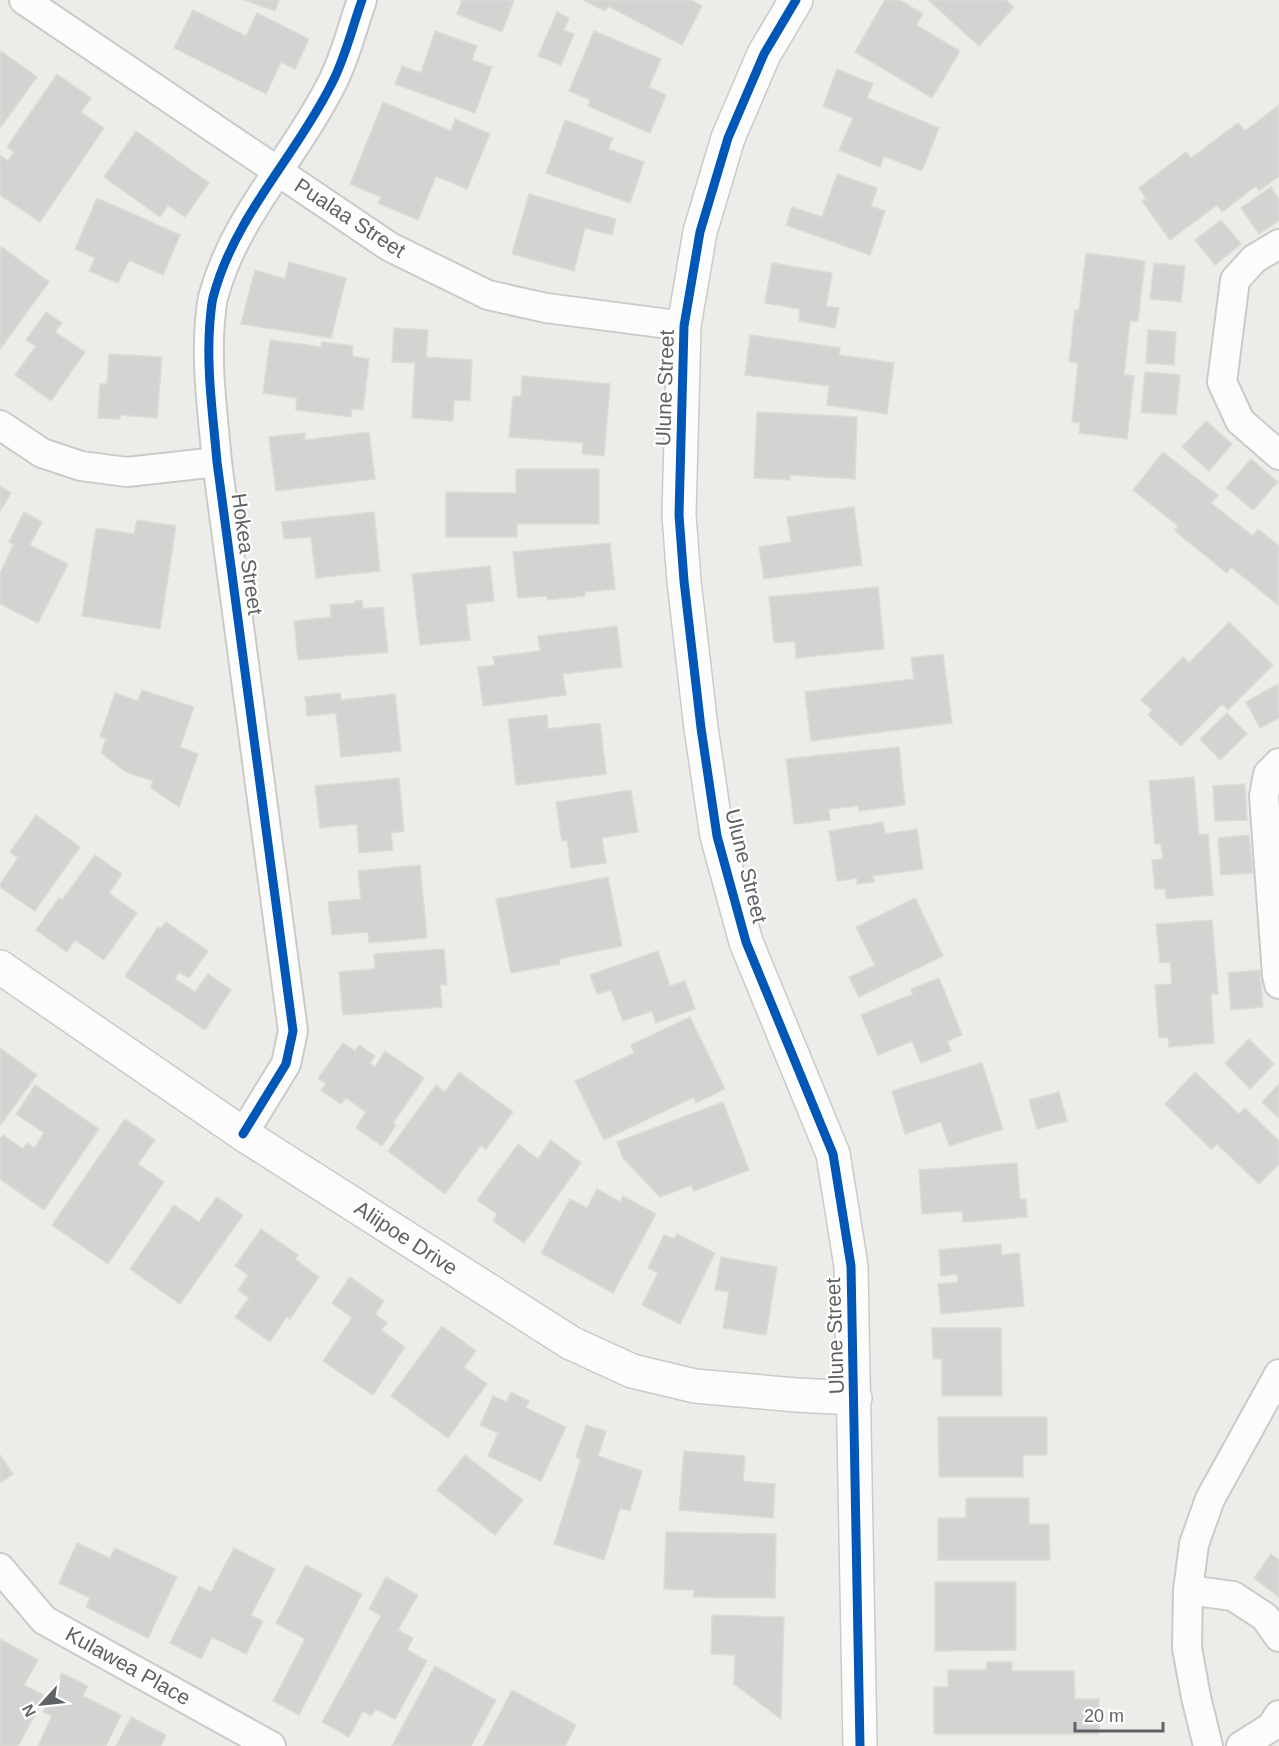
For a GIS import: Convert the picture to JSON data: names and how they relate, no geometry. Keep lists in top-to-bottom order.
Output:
{
  "streets": {
    "street": [
      "Pualaa Street",
      "Ulune Street",
      "Hokea Street",
      "Aliipoe Drive",
      "Kulawea Place"
    ]
  },
  "crossings": [
    ["Pualaa Street", "Ulune Street"],
    ["Pualaa Street", "Hokea Street"],
    ["Ulune Street", "Aliipoe Drive"],
    ["Hokea Street", "Aliipoe Drive"]
  ],
  "scale_bar": "20 m",
  "north": "bottom left"
}
